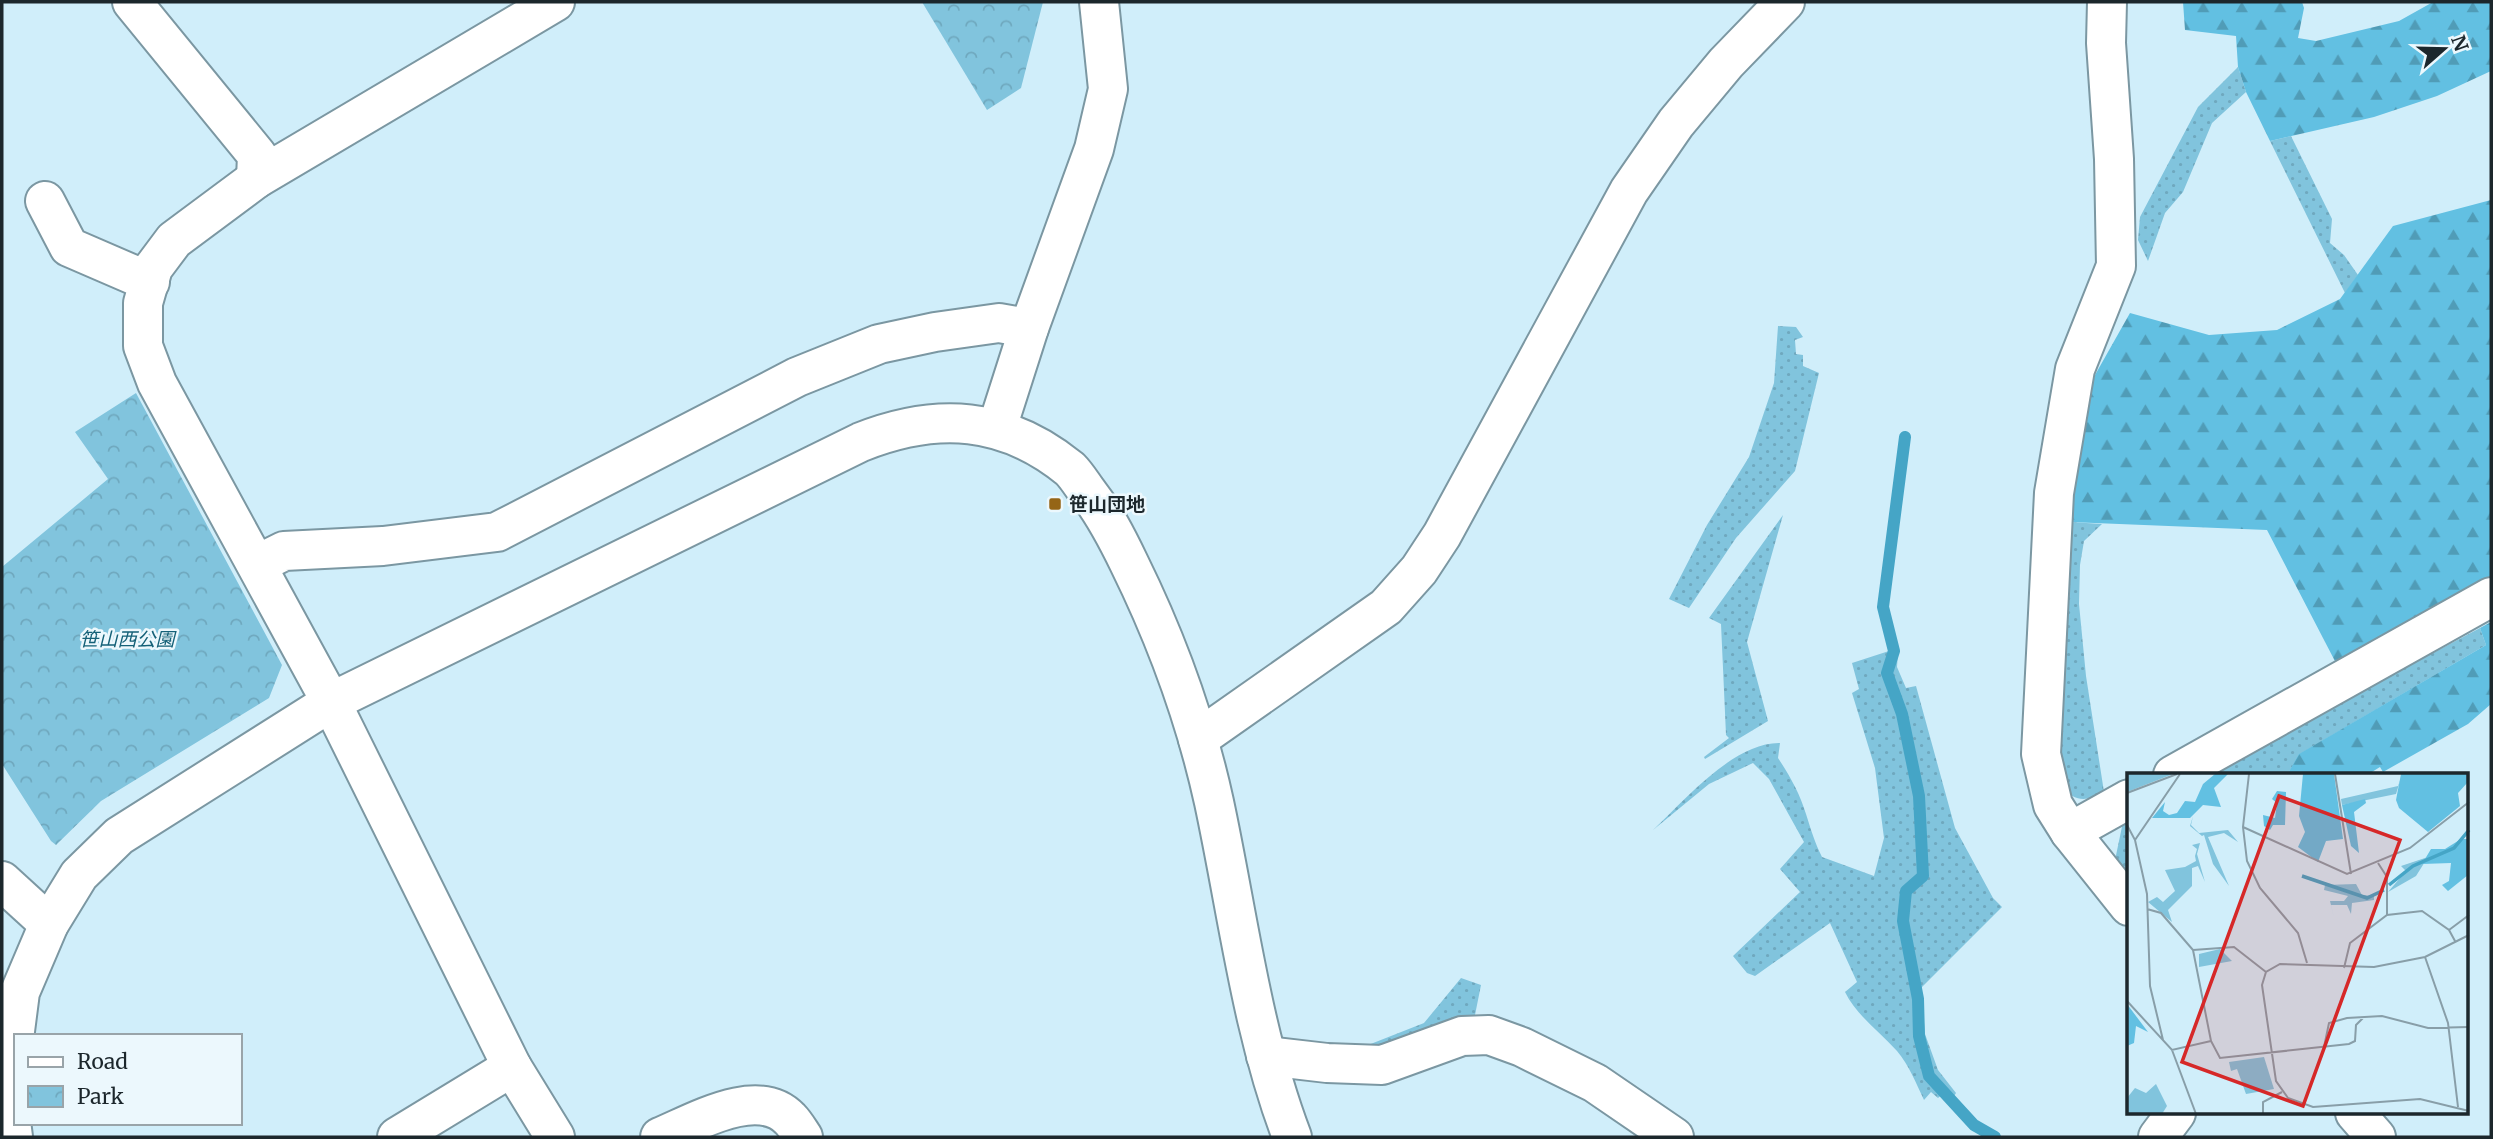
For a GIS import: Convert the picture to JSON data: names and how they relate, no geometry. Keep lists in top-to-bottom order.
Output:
{
  "parks": ["笹山西公園"],
  "places": {
    "transit": ["笹山団地"]
  },
  "legend": ["Road", "Park"],
  "north": "right"
}
